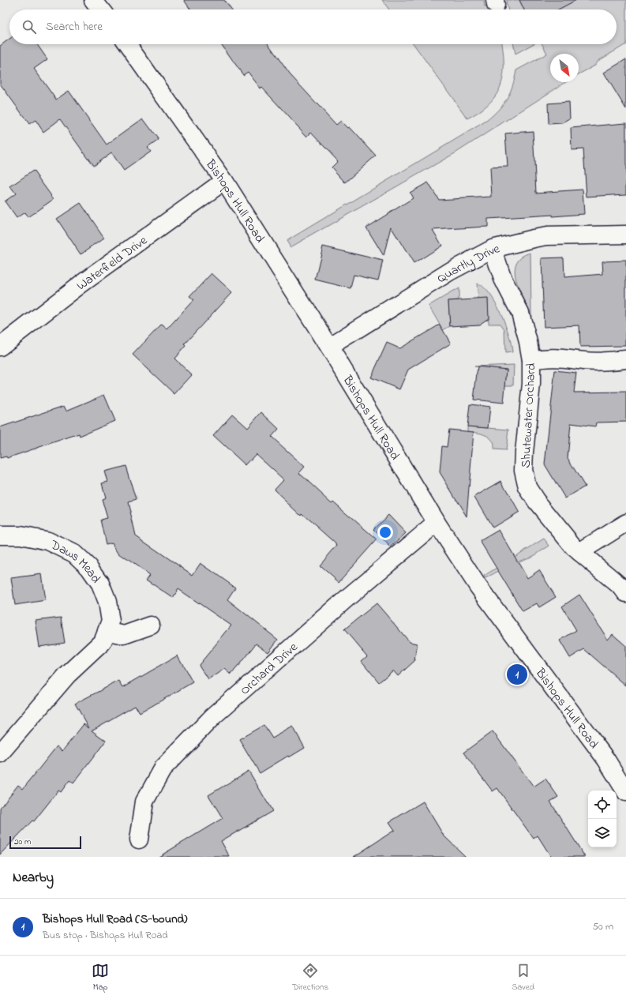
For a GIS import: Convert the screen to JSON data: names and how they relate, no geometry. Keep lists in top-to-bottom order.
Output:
{
  "streets": {
    "street": [
      "Bishops Hull Road",
      "Waterfield Drive",
      "Quartly Drive",
      "Shutewater Orchard",
      "Daws Mead",
      "Orchard Drive"
    ]
  },
  "crossings": [
    ["Bishops Hull Road", "Waterfield Drive"],
    ["Bishops Hull Road", "Quartly Drive"],
    ["Bishops Hull Road", "Orchard Drive"],
    ["Quartly Drive", "Shutewater Orchard"]
  ],
  "scale_bar": "20 m",
  "north": "bottom right",
  "page": {
    "search": "Search here",
    "pins": "1",
    "scale": "20 m",
    "heading": "Nearby",
    "list": [
      {
        "mark": "1",
        "name": "Bishops Hull Road (S-bound)",
        "note": "Bus stop · Bishops Hull Road",
        "value": "50 m"
      }
    ],
    "nav": ["Map", "Directions", "Saved"]
  }
}
